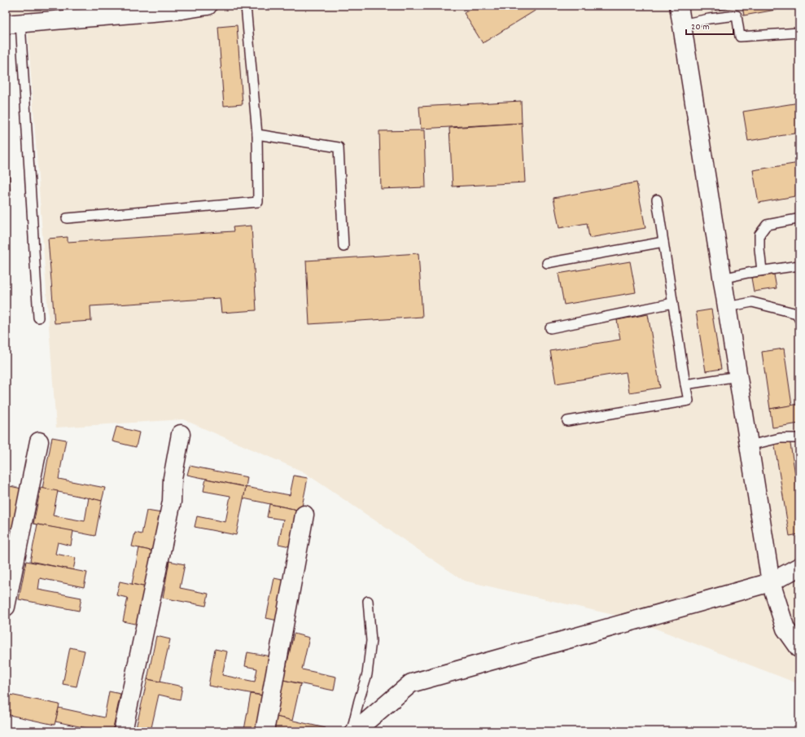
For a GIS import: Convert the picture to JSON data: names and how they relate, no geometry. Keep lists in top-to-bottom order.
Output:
{
  "scale_bar": "20 m"
}
